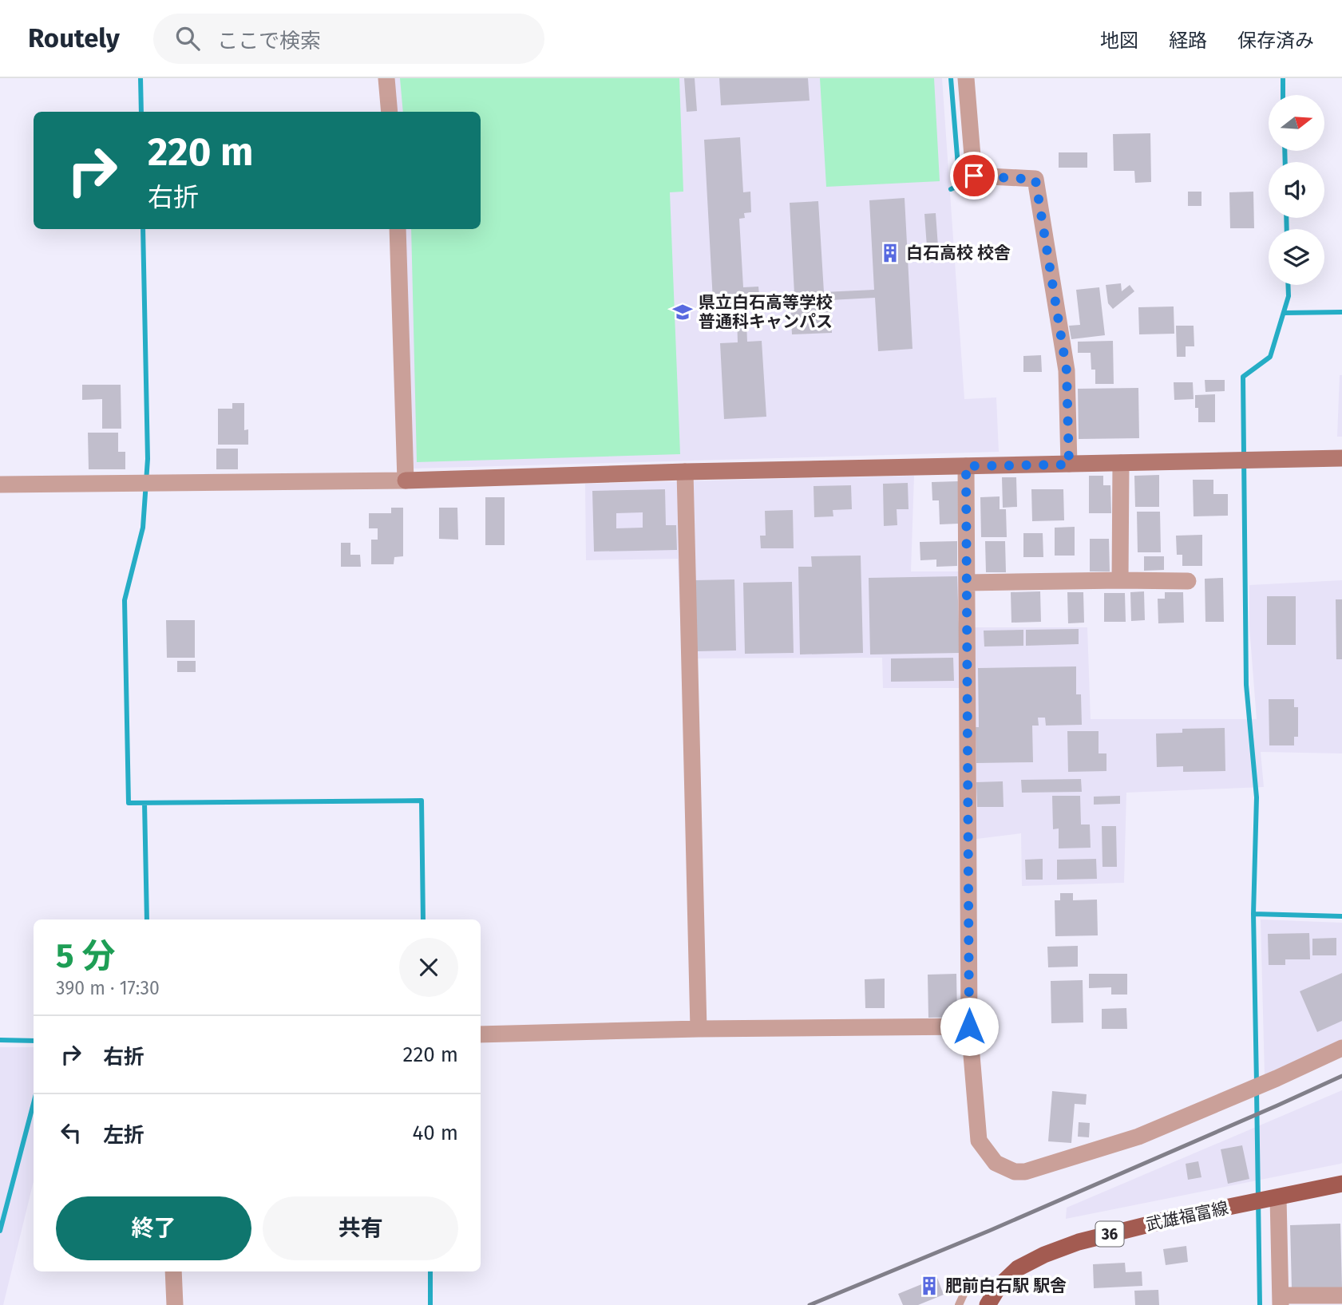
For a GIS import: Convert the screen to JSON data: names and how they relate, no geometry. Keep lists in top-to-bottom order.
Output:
{
  "streets": {
    "main road": ["武雄福富線", "36"]
  },
  "places": {
    "building": ["白石高校 校舎", "肥前白石駅 駅舎"],
    "school or university": ["県立白石高等学校 普通科キャンパス"]
  },
  "north": "right",
  "page": {
    "header": "Routely",
    "search": "ここで検索",
    "nav": ["地図", "経路", "保存済み"],
    "turn": ["220 m", "右折"],
    "heading": ["5 分", "390 m · 17:30"],
    "list": [
      {
        "name": "右折",
        "value": "220 m"
      },
      {
        "name": "左折",
        "value": "40 m"
      }
    ],
    "buttons": ["終了", "共有"]
  }
}
